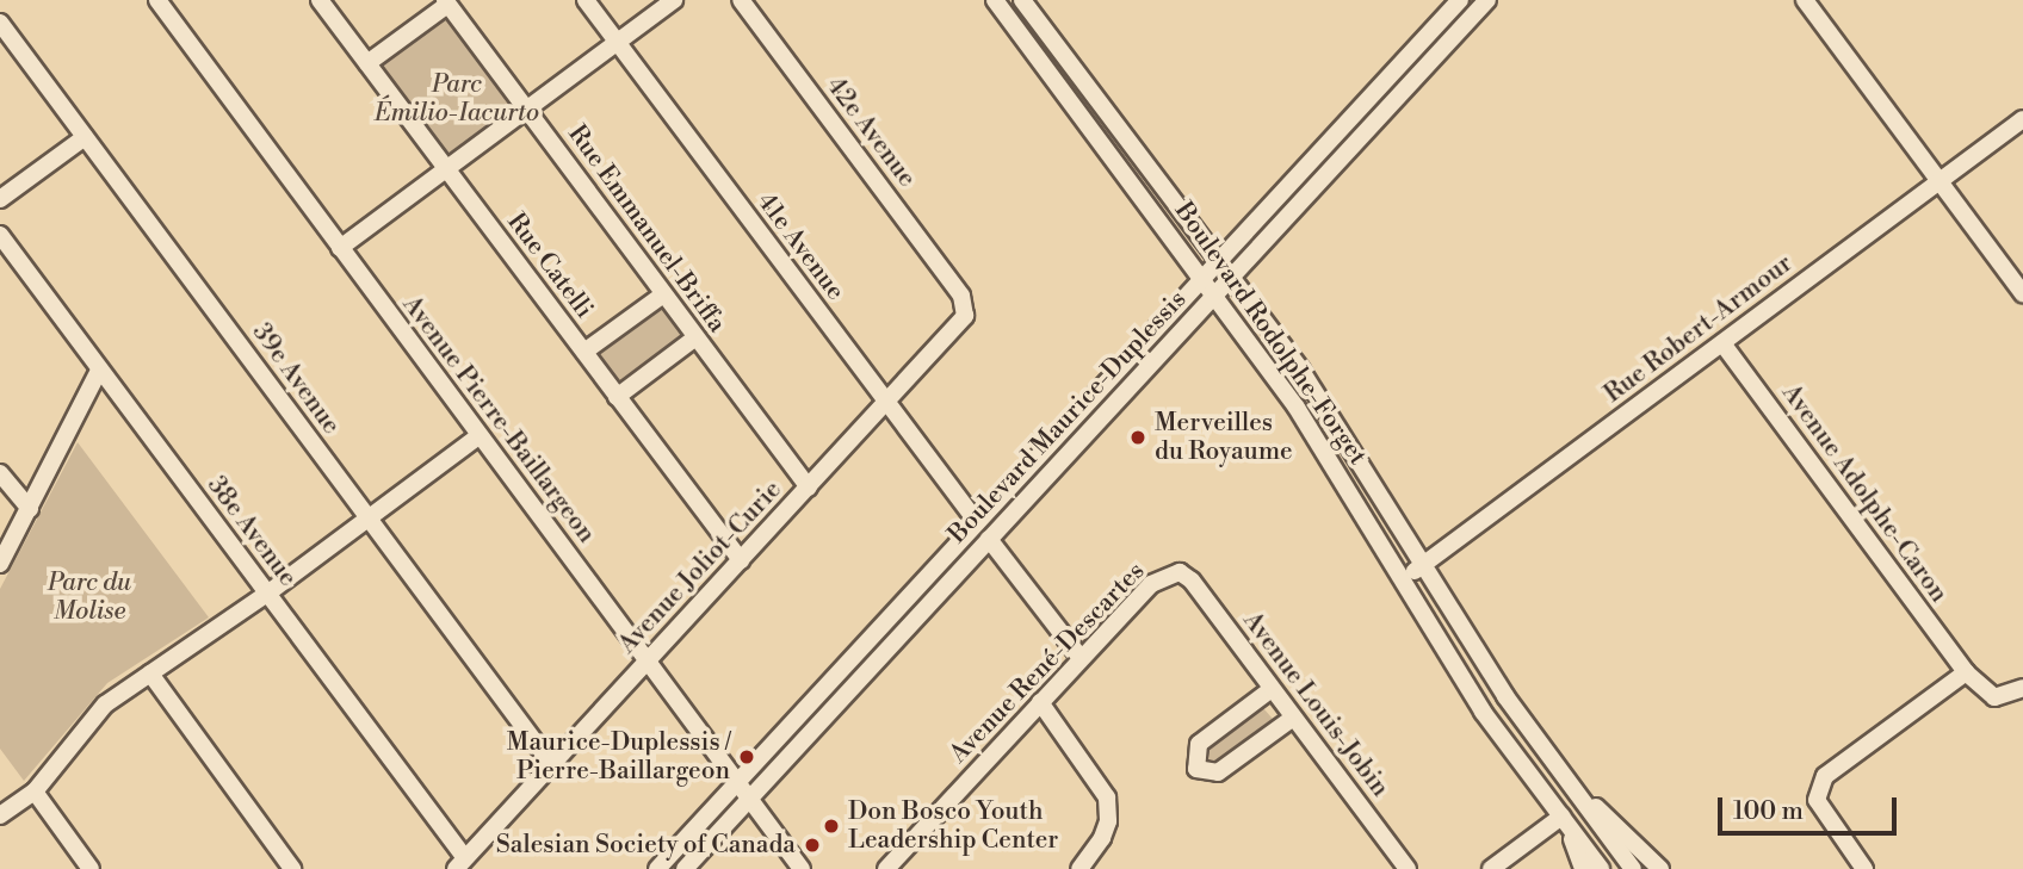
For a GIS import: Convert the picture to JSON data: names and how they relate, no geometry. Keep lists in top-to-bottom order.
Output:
{
  "streets": {
    "street": [
      "42e Avenue",
      "Rue Emmanuel-Briffa",
      "41e Avenue",
      "Rue Catelli",
      "Rue Robert-Armour",
      "Boulevard Rodolphe-Forget",
      "39e Avenue",
      "Boulevard Maurice-Duplessis",
      "Avenue Pierre-Baillargeon",
      "Avenue Adolphe-Caron",
      "38e Avenue",
      "Avenue Joliot-Curie",
      "Avenue René-Descartes",
      "Avenue Louis-Jobin"
    ]
  },
  "crossings": [
    ["42e Avenue", "Avenue Joliot-Curie"],
    ["Rue Emmanuel-Briffa", "Avenue Joliot-Curie"],
    ["41e Avenue", "Boulevard Maurice-Duplessis"],
    ["41e Avenue", "Avenue Joliot-Curie"],
    ["Rue Catelli", "Avenue Joliot-Curie"],
    ["Rue Robert-Armour", "Boulevard Rodolphe-Forget"],
    ["Rue Robert-Armour", "Avenue Adolphe-Caron"],
    ["Boulevard Rodolphe-Forget", "Boulevard Maurice-Duplessis"],
    ["39e Avenue", "Avenue Joliot-Curie"],
    ["Boulevard Maurice-Duplessis", "Avenue Pierre-Baillargeon"],
    ["Avenue Pierre-Baillargeon", "Avenue Joliot-Curie"],
    ["38e Avenue", "Avenue Joliot-Curie"],
    ["Avenue René-Descartes", "Avenue Louis-Jobin"]
  ],
  "parks": ["Parc Émilio-Iacurto", "Parc du Molise"],
  "places": [
    "Merveilles du Royaume",
    "Maurice-Duplessis / Pierre-Baillargeon",
    "Don Bosco Youth Leadership Center",
    "Salesian Society of Canada"
  ],
  "scale_bar": "100 m"
}
